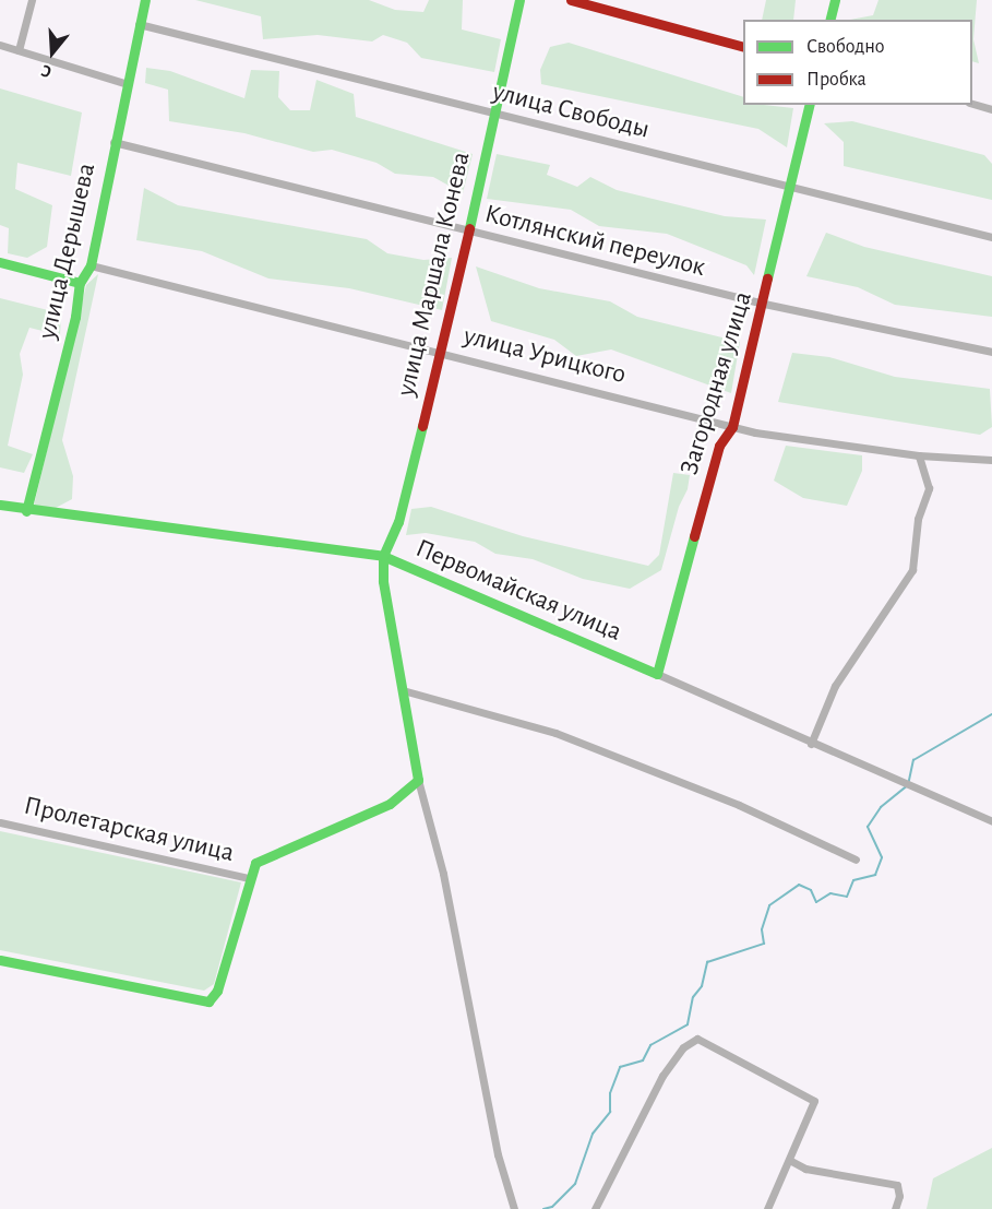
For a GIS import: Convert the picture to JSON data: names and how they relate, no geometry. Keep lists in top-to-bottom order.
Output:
{
  "streets": {
    "street": [
      "улица Свободы",
      "Котлянский переулок",
      "улица Дерышева",
      "улица Маршала Конева",
      "улица Урицкого",
      "Загородная улица",
      "Первомайская улица",
      "Пролетарская улица"
    ]
  },
  "crossings": [
    ["улица Свободы", "улица Дерышева"],
    ["улица Свободы", "улица Маршала Конева"],
    ["улица Свободы", "Загородная улица"],
    ["Котлянский переулок", "улица Дерышева"],
    ["Котлянский переулок", "улица Маршала Конева"],
    ["Котлянский переулок", "Загородная улица"],
    ["улица Дерышева", "улица Урицкого"],
    ["улица Дерышева", "Первомайская улица"],
    ["улица Маршала Конева", "улица Урицкого"],
    ["улица Маршала Конева", "Первомайская улица"],
    ["улица Урицкого", "Загородная улица"],
    ["Загородная улица", "Первомайская улица"]
  ],
  "legend": ["Свободно", "Пробка"],
  "north": "bottom"
}
